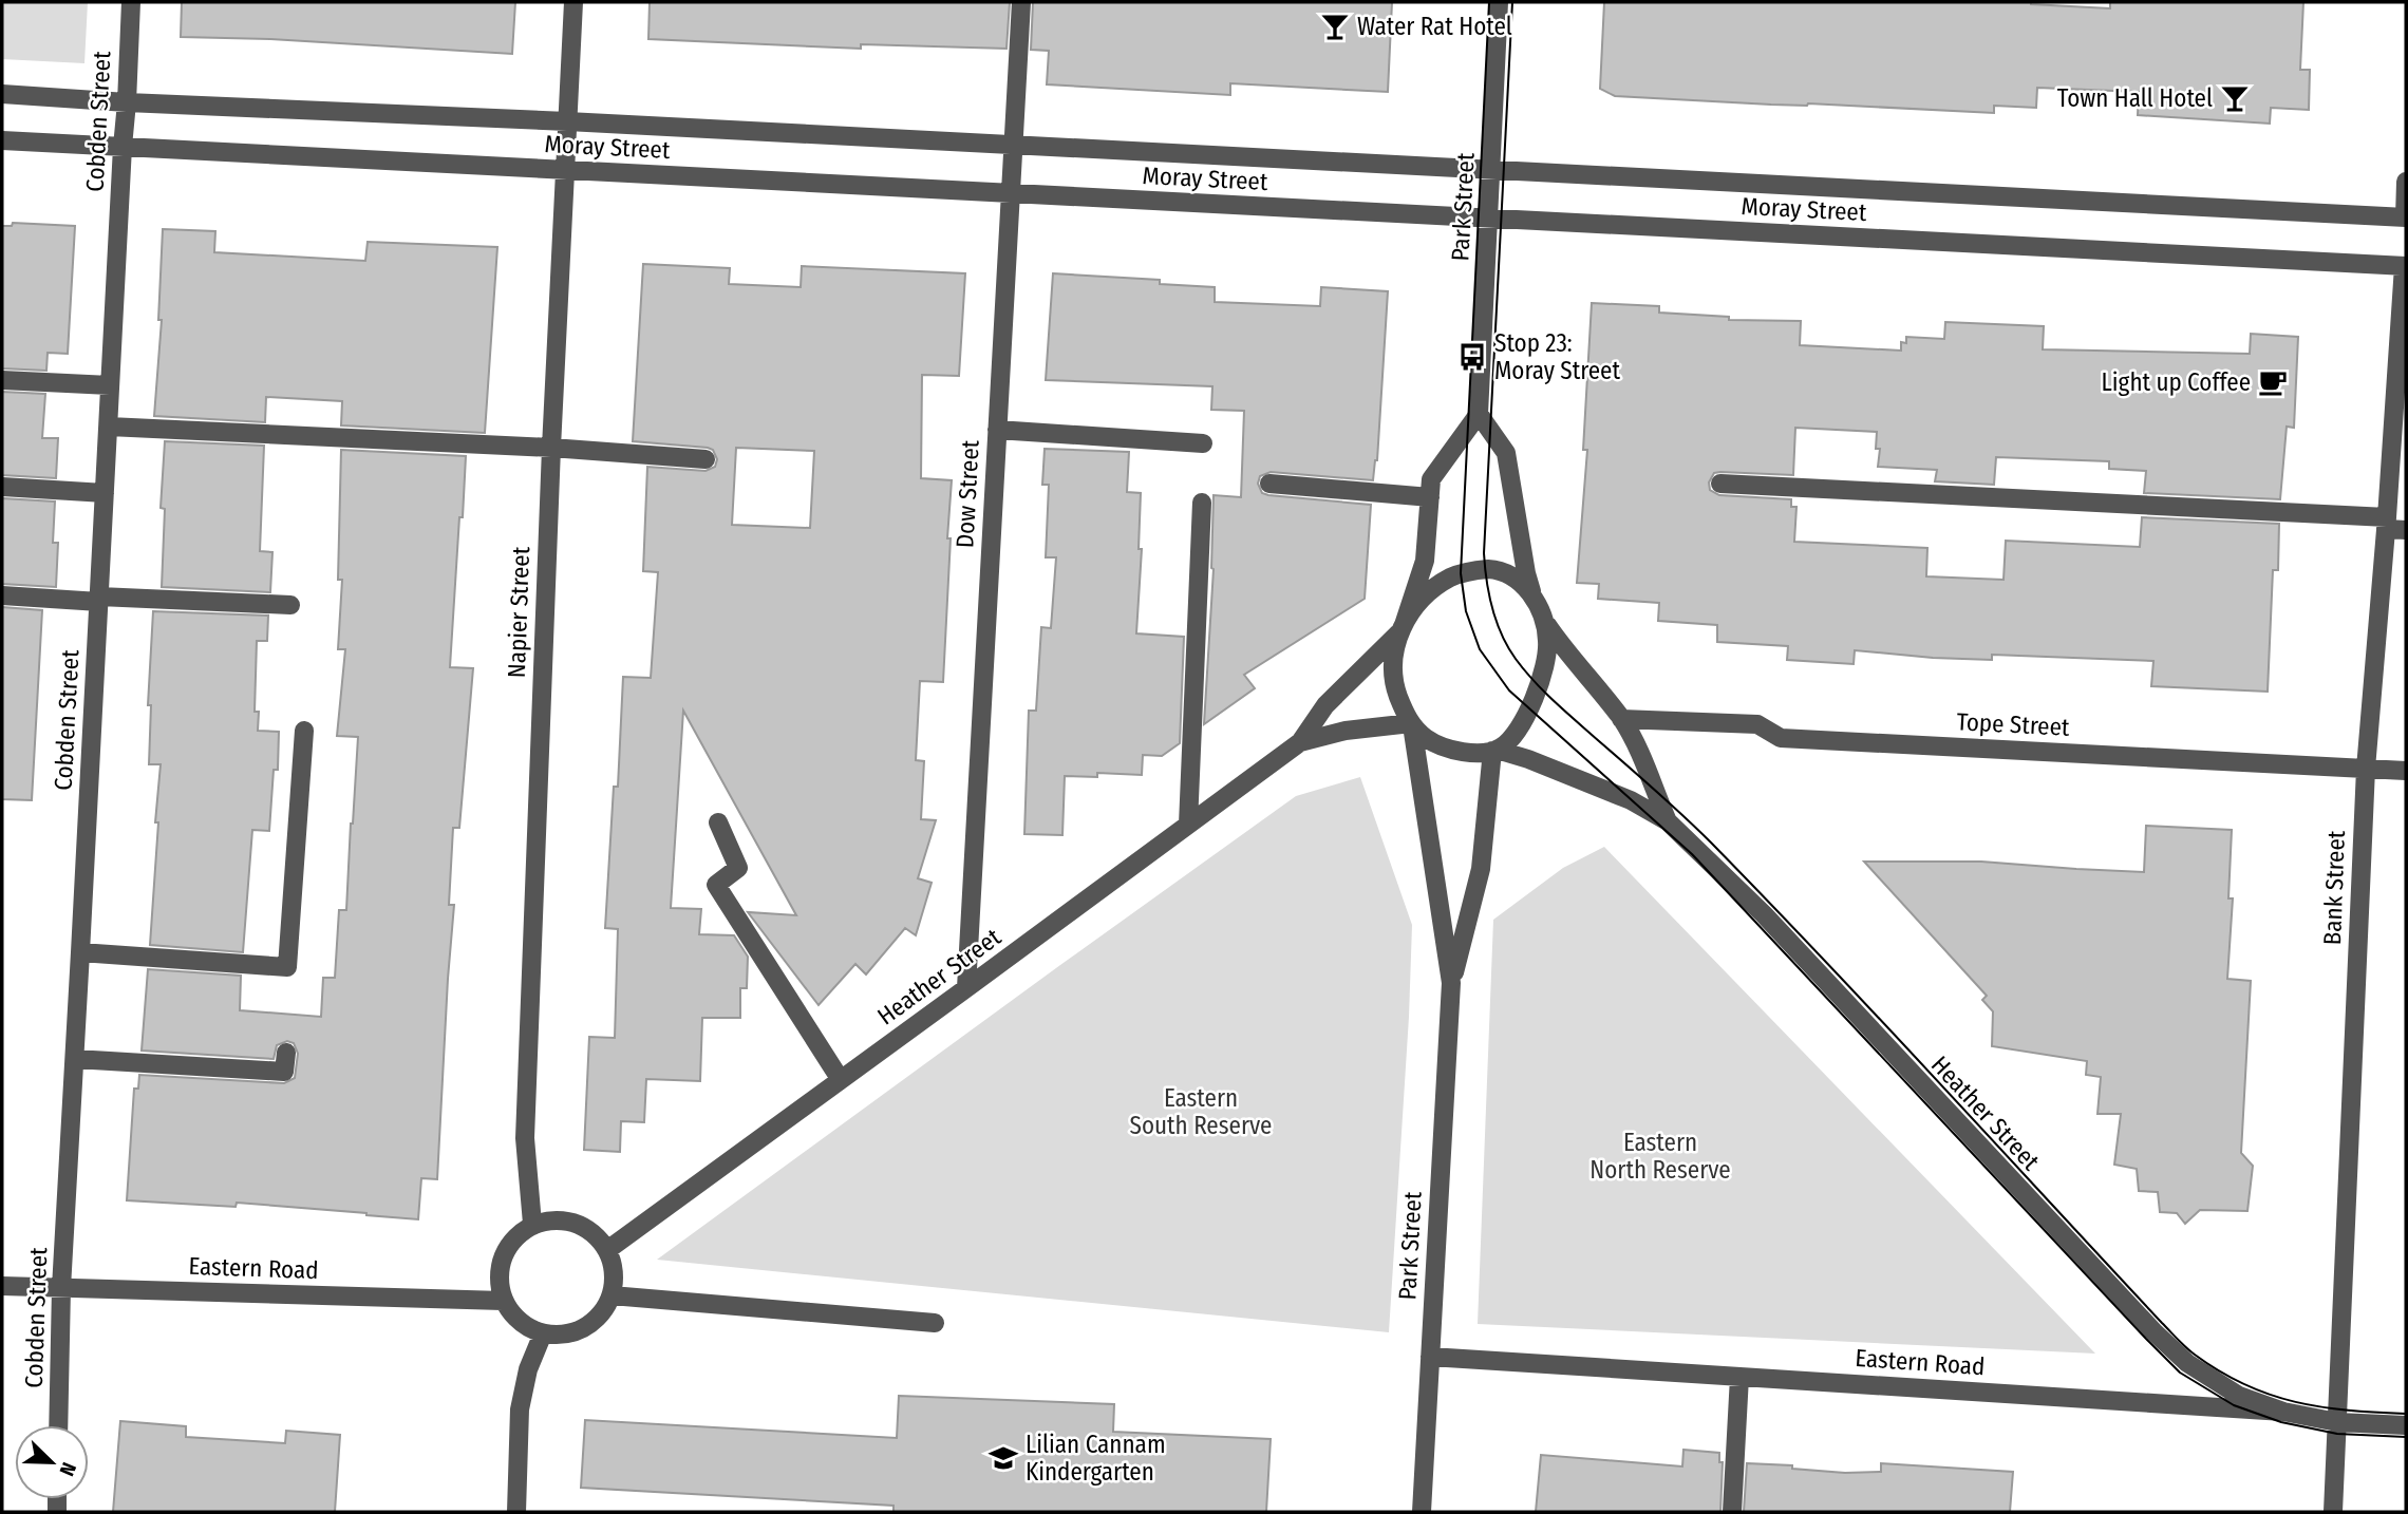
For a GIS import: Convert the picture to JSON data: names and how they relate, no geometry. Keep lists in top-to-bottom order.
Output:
{
  "streets": {
    "street": [
      "Cobden Street",
      "Moray Street",
      "Park Street",
      "Dow Street",
      "Napier Street",
      "Tope Street",
      "Bank Street",
      "Heather Street",
      "Eastern Road"
    ]
  },
  "crossings": [
    ["Cobden Street", "Moray Street"],
    ["Cobden Street", "Eastern Road"],
    ["Moray Street", "Park Street"],
    ["Moray Street", "Dow Street"],
    ["Moray Street", "Napier Street"],
    ["Moray Street", "Bank Street"],
    ["Park Street", "Heather Street"],
    ["Park Street", "Eastern Road"],
    ["Dow Street", "Heather Street"],
    ["Napier Street", "Heather Street"],
    ["Napier Street", "Eastern Road"],
    ["Tope Street", "Bank Street"],
    ["Tope Street", "Heather Street"],
    ["Bank Street", "Eastern Road"],
    ["Heather Street", "Eastern Road"]
  ],
  "parks": ["Eastern South Reserve", "Eastern North Reserve"],
  "places": {
    "bar": ["Water Rat Hotel", "Town Hall Hotel"],
    "bus stop": ["Stop 23: Moray Street"],
    "cafe": ["Light up Coffee"],
    "school or university": ["Lilian Cannam Kindergarten"]
  },
  "north": "bottom right"
}
